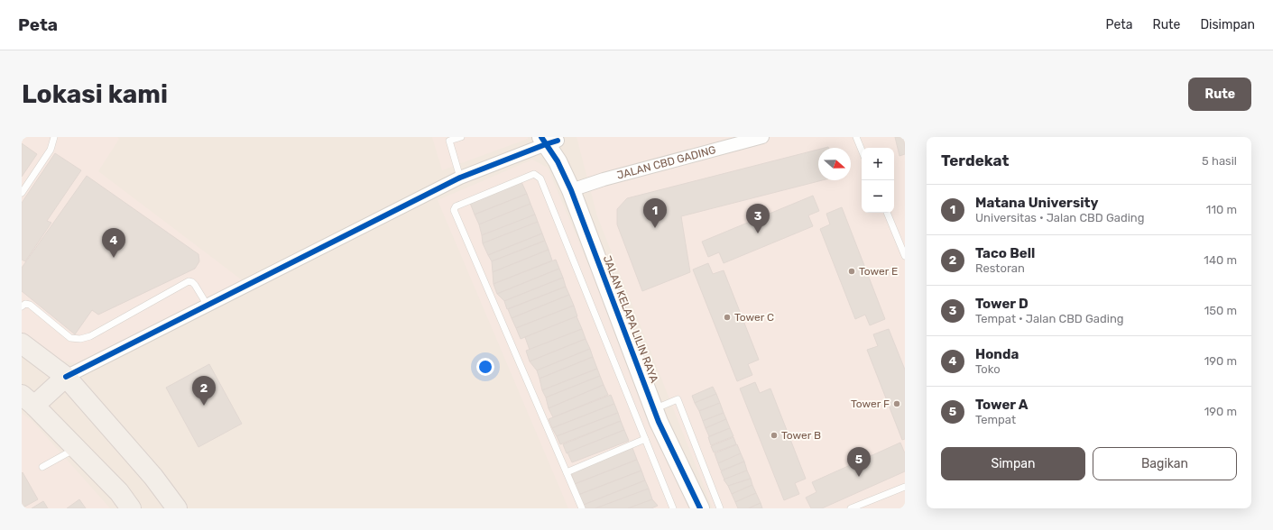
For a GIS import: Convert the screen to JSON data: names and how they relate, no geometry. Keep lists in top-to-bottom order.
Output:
{
  "streets": {
    "street": ["JALAN CBD GADING", "JALAN KELAPA LILIN RAYA"]
  },
  "crossings": [
    ["JALAN CBD GADING", "JALAN KELAPA LILIN RAYA"]
  ],
  "places": [
    "Tower E",
    "Tower C",
    "Tower F",
    "Tower B"
  ],
  "north": "right",
  "page": {
    "header": "Peta",
    "nav": ["Peta", "Rute", "Disimpan"],
    "buttons": [
      "Rute",
      ["Simpan", "Bagikan"]
    ],
    "title": "Lokasi kami",
    "heading": ["Terdekat", "5 hasil"],
    "map_buttons": ["+", "−"],
    "list": [
      {
        "mark": "1",
        "name": "Matana University",
        "note": "Universitas · Jalan CBD Gading",
        "value": "110 m"
      },
      {
        "mark": "2",
        "name": "Taco Bell",
        "note": "Restoran",
        "value": "140 m"
      },
      {
        "mark": "3",
        "name": "Tower D",
        "note": "Tempat · Jalan CBD Gading",
        "value": "150 m"
      },
      {
        "mark": "4",
        "name": "Honda",
        "note": "Toko",
        "value": "190 m"
      },
      {
        "mark": "5",
        "name": "Tower A",
        "note": "Tempat",
        "value": "190 m"
      }
    ],
    "pins": [
      "1",
      "3",
      "4",
      "2",
      "5"
    ]
  }
}
